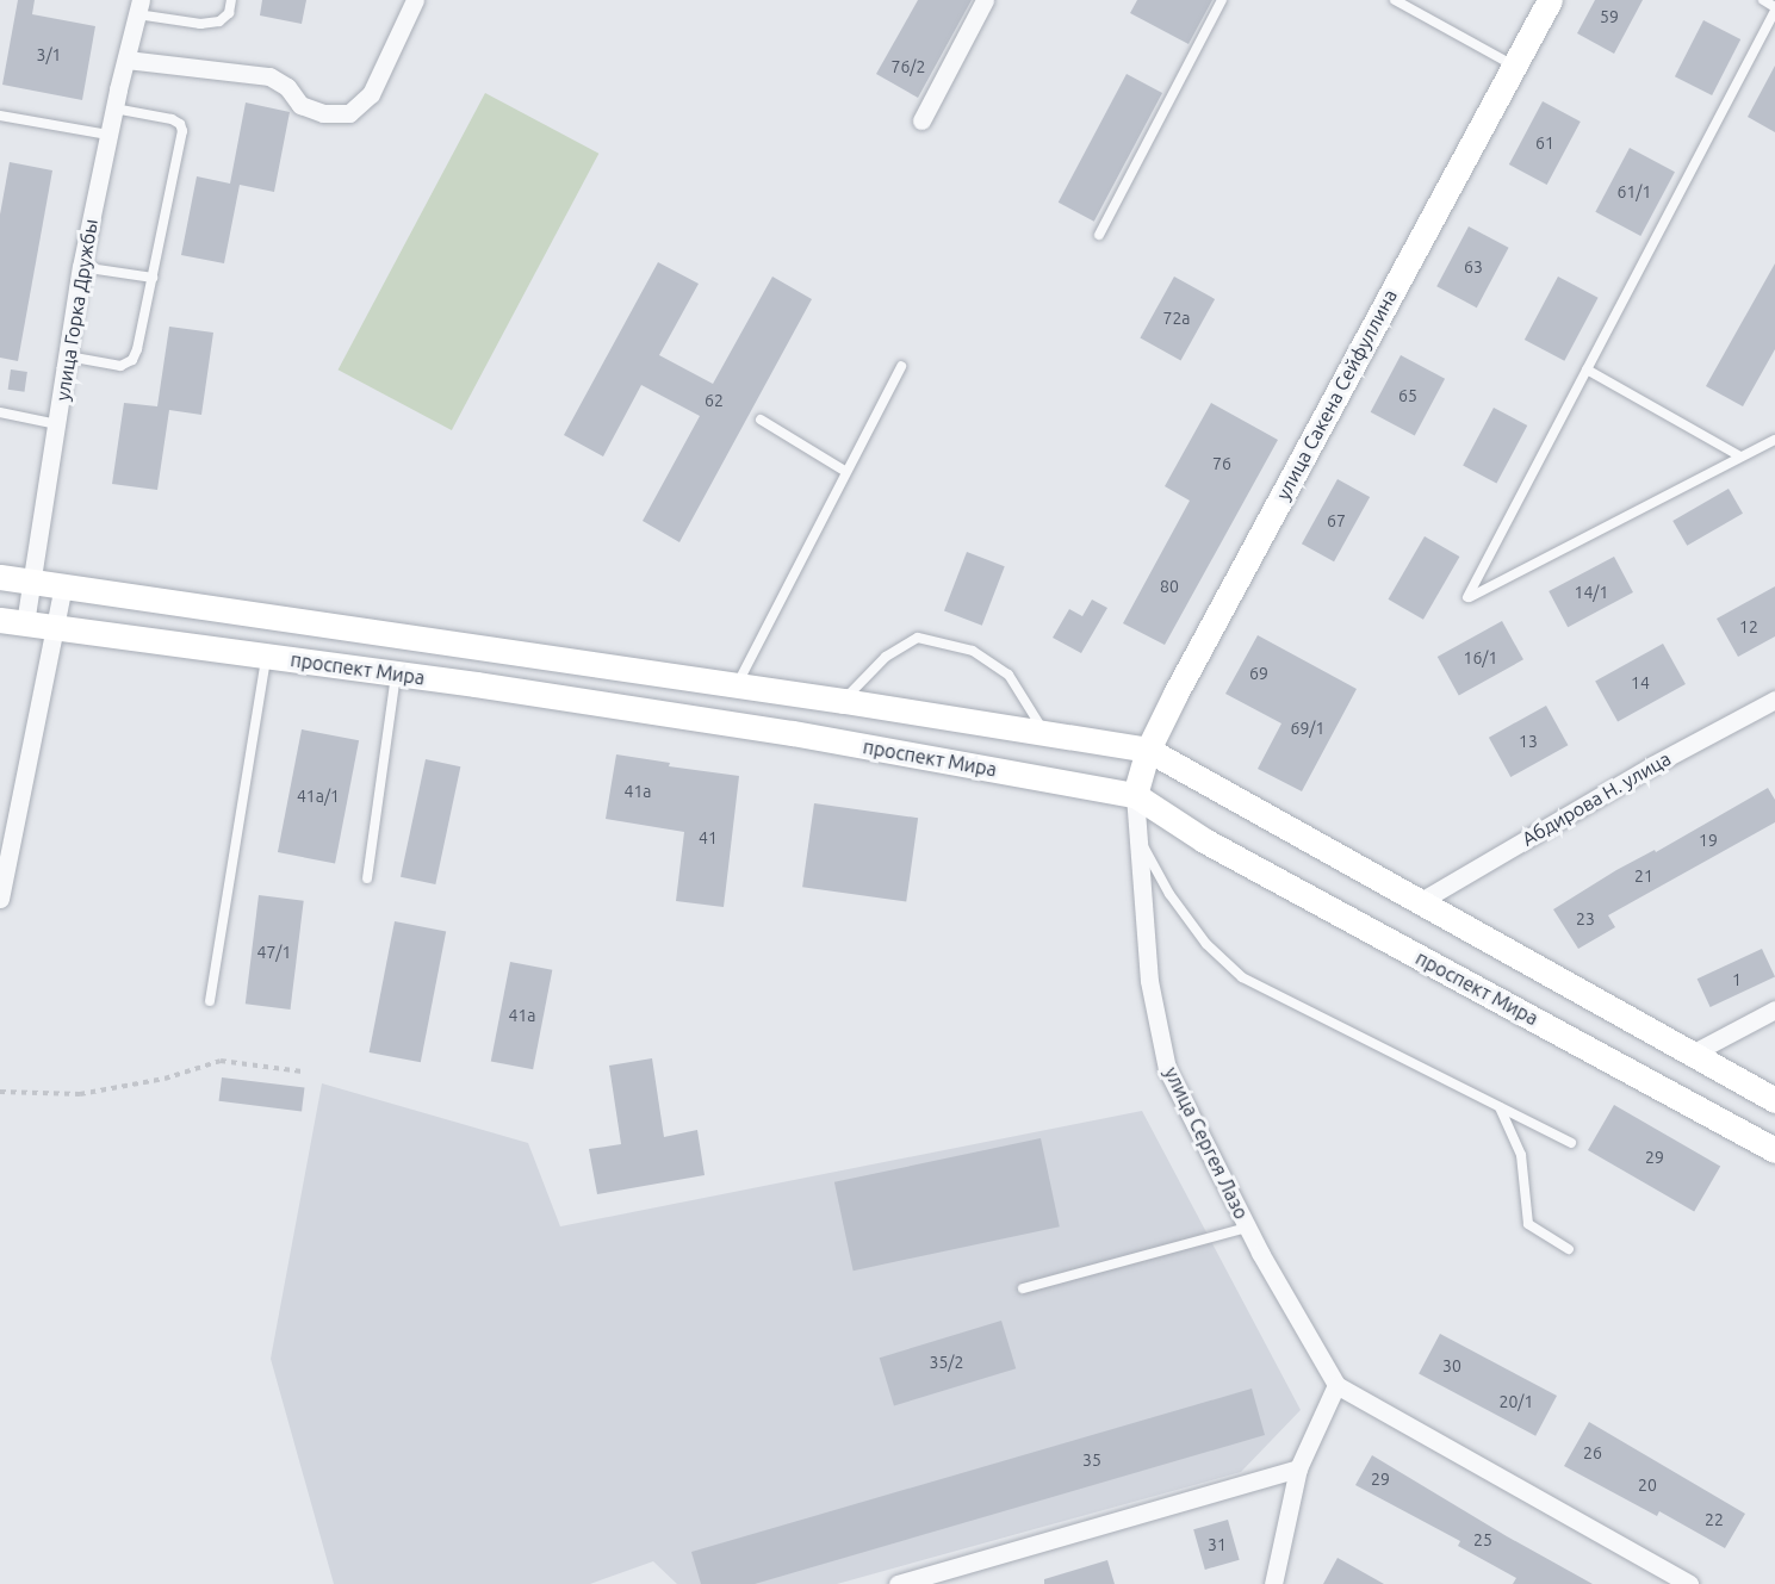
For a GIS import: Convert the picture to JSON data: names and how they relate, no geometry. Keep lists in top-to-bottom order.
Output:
{
  "streets": {
    "main road": ["улица Сакена Сейфуллина", "проспект Мира"],
    "street": ["улица Горка Дружбы", "Абдирова Н. улица", "улица Сергея Лазо"]
  },
  "crossings": [
    ["улица Горка Дружбы", "проспект Мира"],
    ["улица Сакена Сейфуллина", "проспект Мира"],
    ["улица Сакена Сейфуллина", "улица Сергея Лазо"],
    ["проспект Мира", "Абдирова Н. улица"],
    ["проспект Мира", "улица Сергея Лазо"]
  ],
  "house_numbers": [
    "59",
    "3/1",
    "76/2",
    "61",
    "61/1",
    "63",
    "72а",
    "65",
    "62",
    "76",
    "67",
    "80",
    "14/1",
    "12",
    "16/1",
    "69",
    "14",
    "69/1",
    "13",
    "41а",
    "41а/1",
    "41",
    "19",
    "21",
    "23",
    "47/1",
    "1",
    "41а",
    "29",
    "35/2",
    "30",
    "20/1",
    "26",
    "35",
    "29",
    "20",
    "22",
    "25",
    "31"
  ]
}
